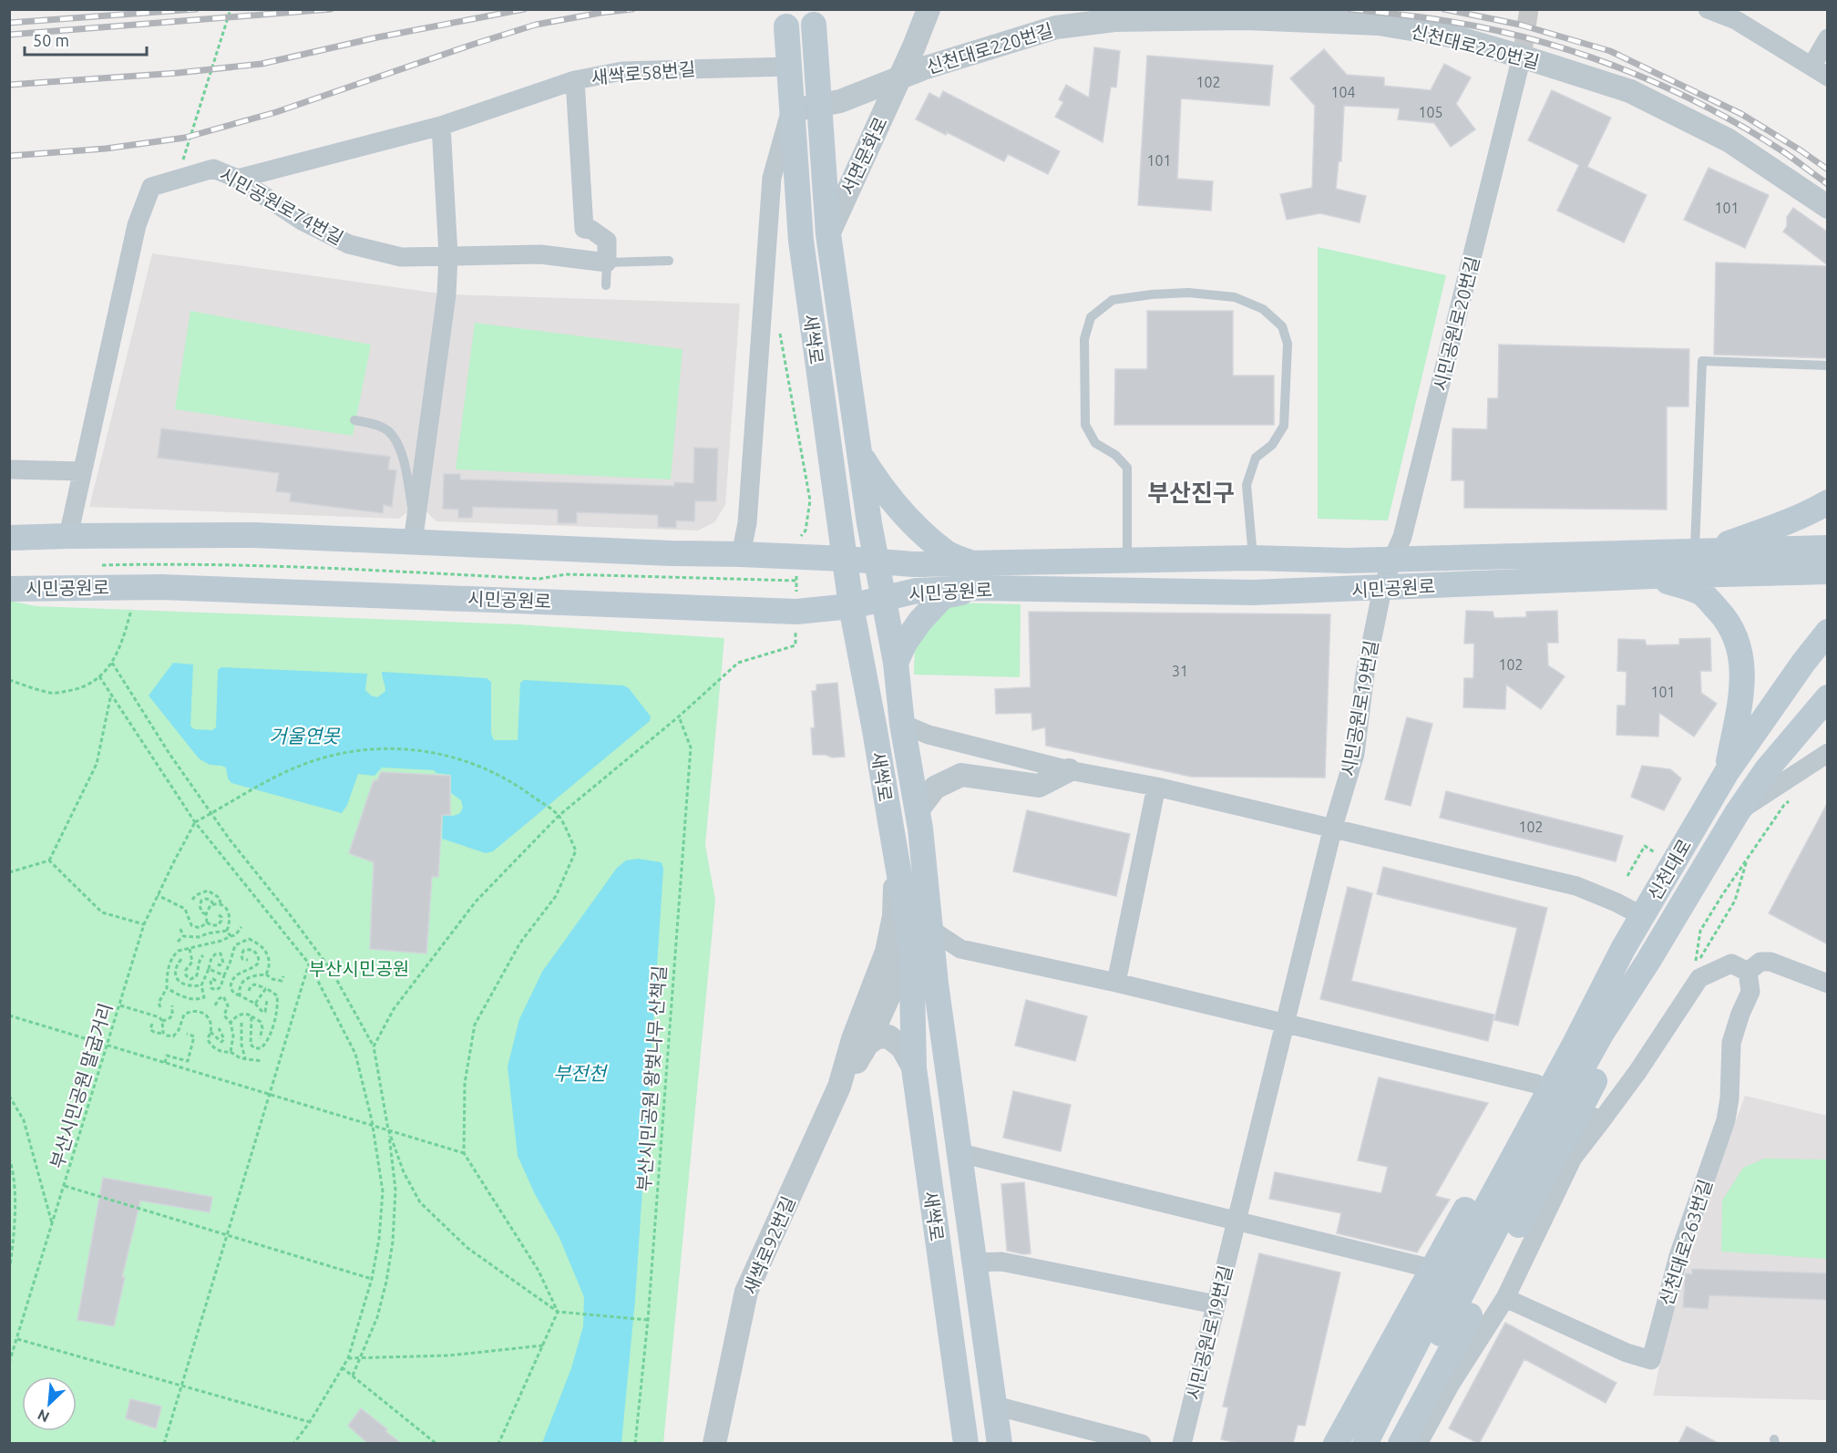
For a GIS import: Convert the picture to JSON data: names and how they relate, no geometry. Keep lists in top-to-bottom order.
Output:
{
  "streets": {
    "main road": ["새싹로", "시민공원로", "신천대로"],
    "street": [
      "신천대로220번길",
      "새싹로58번길",
      "서면문화로",
      "시민공원로74번길",
      "시민공원로20번길",
      "시민공원로19번길",
      "신천대로263번길",
      "새싹로92번길"
    ],
    "path": ["부산시민공원 왕벚나무 산책길", "부산시민공원 말굽거리"]
  },
  "crossings": [
    ["신천대로220번길", "서면문화로"],
    ["신천대로220번길", "시민공원로20번길"],
    ["새싹로58번길", "시민공원로74번길"],
    ["새싹로58번길", "새싹로"],
    ["서면문화로", "새싹로"],
    ["시민공원로74번길", "시민공원로"],
    ["시민공원로20번길", "시민공원로"],
    ["시민공원로20번길", "시민공원로19번길"],
    ["새싹로", "시민공원로"],
    ["새싹로", "새싹로92번길"],
    ["시민공원로", "시민공원로19번길"]
  ],
  "districts": ["부산진구"],
  "water": ["거울연못", "부전천"],
  "parks": ["부산시민공원"],
  "house_numbers": [
    "102",
    "104",
    "105",
    "101",
    "101",
    "102",
    "31",
    "101",
    "102"
  ],
  "scale_bar": "50 m",
  "north": "bottom left"
}
